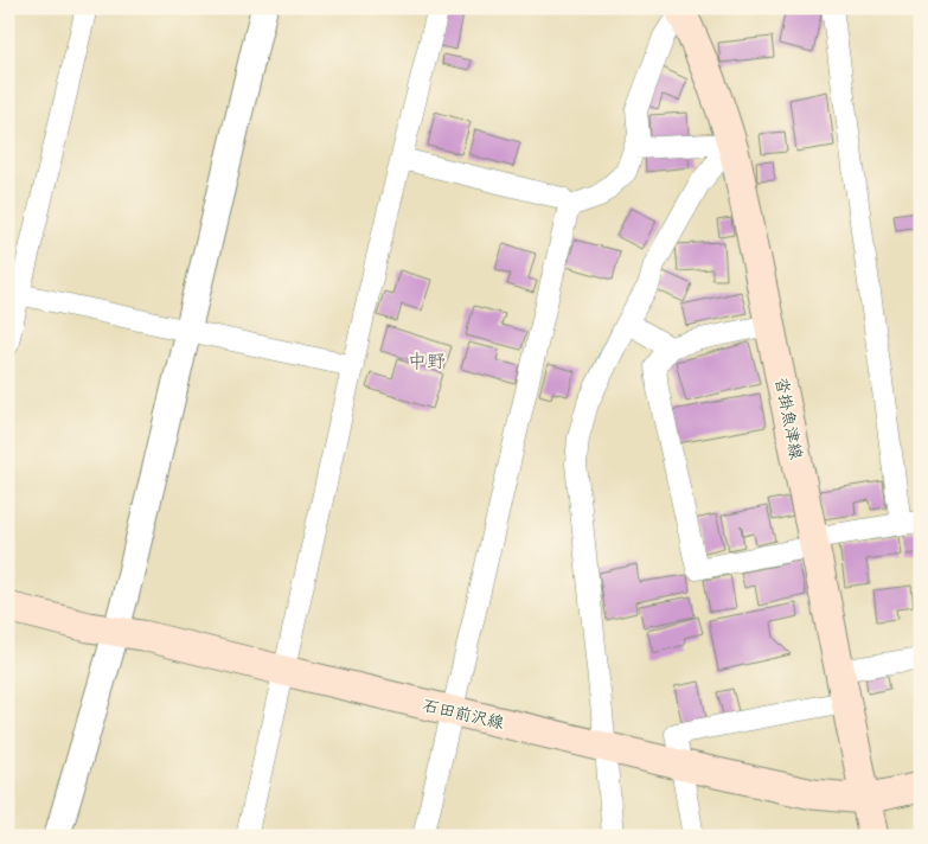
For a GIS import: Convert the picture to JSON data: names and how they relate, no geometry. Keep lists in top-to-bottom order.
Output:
{
  "streets": {
    "main road": ["沓掛魚津線", "石田前沢線"]
  },
  "crossings": [
    ["沓掛魚津線", "石田前沢線"]
  ],
  "districts": ["中野"]
}
